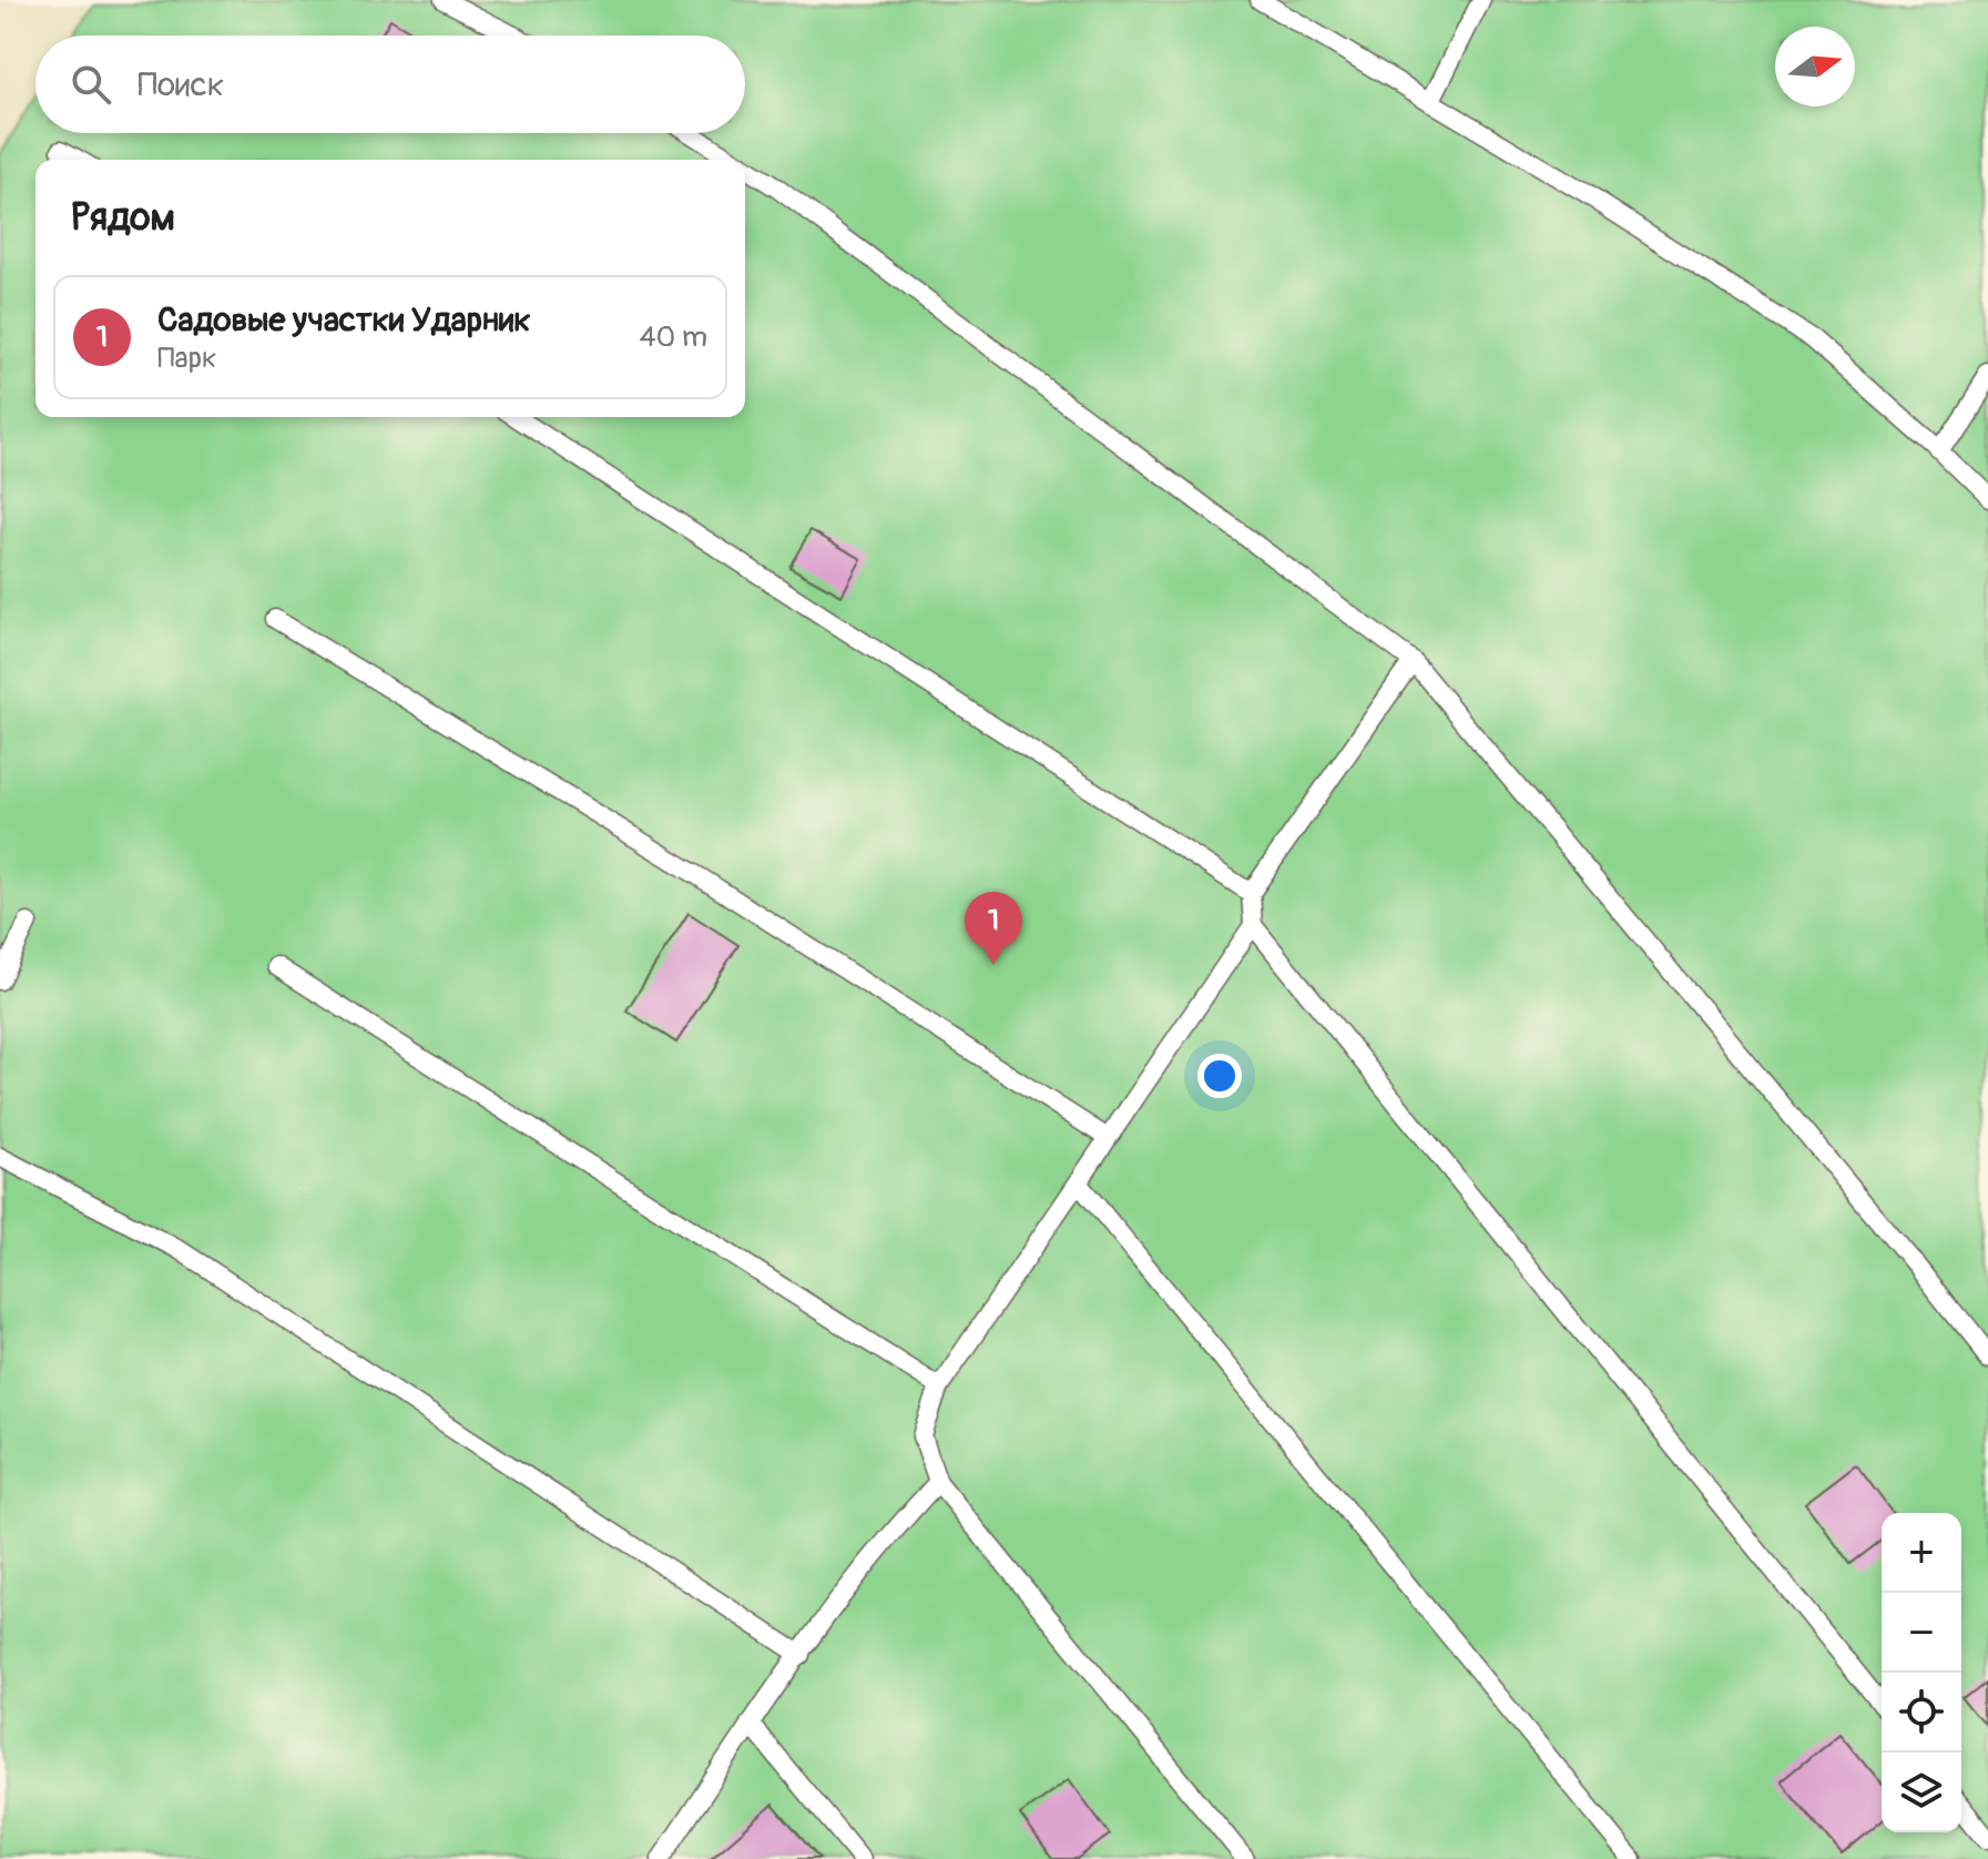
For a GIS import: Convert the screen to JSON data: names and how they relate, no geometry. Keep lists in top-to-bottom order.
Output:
{
  "north": "right",
  "page": {
    "search": "Поиск",
    "heading": "Рядом",
    "list": [
      {
        "mark": "1",
        "name": "Садовые участки Ударник",
        "note": "Парк",
        "value": "40 m"
      }
    ],
    "pins": "1",
    "map_buttons": ["+", "−"]
  }
}
